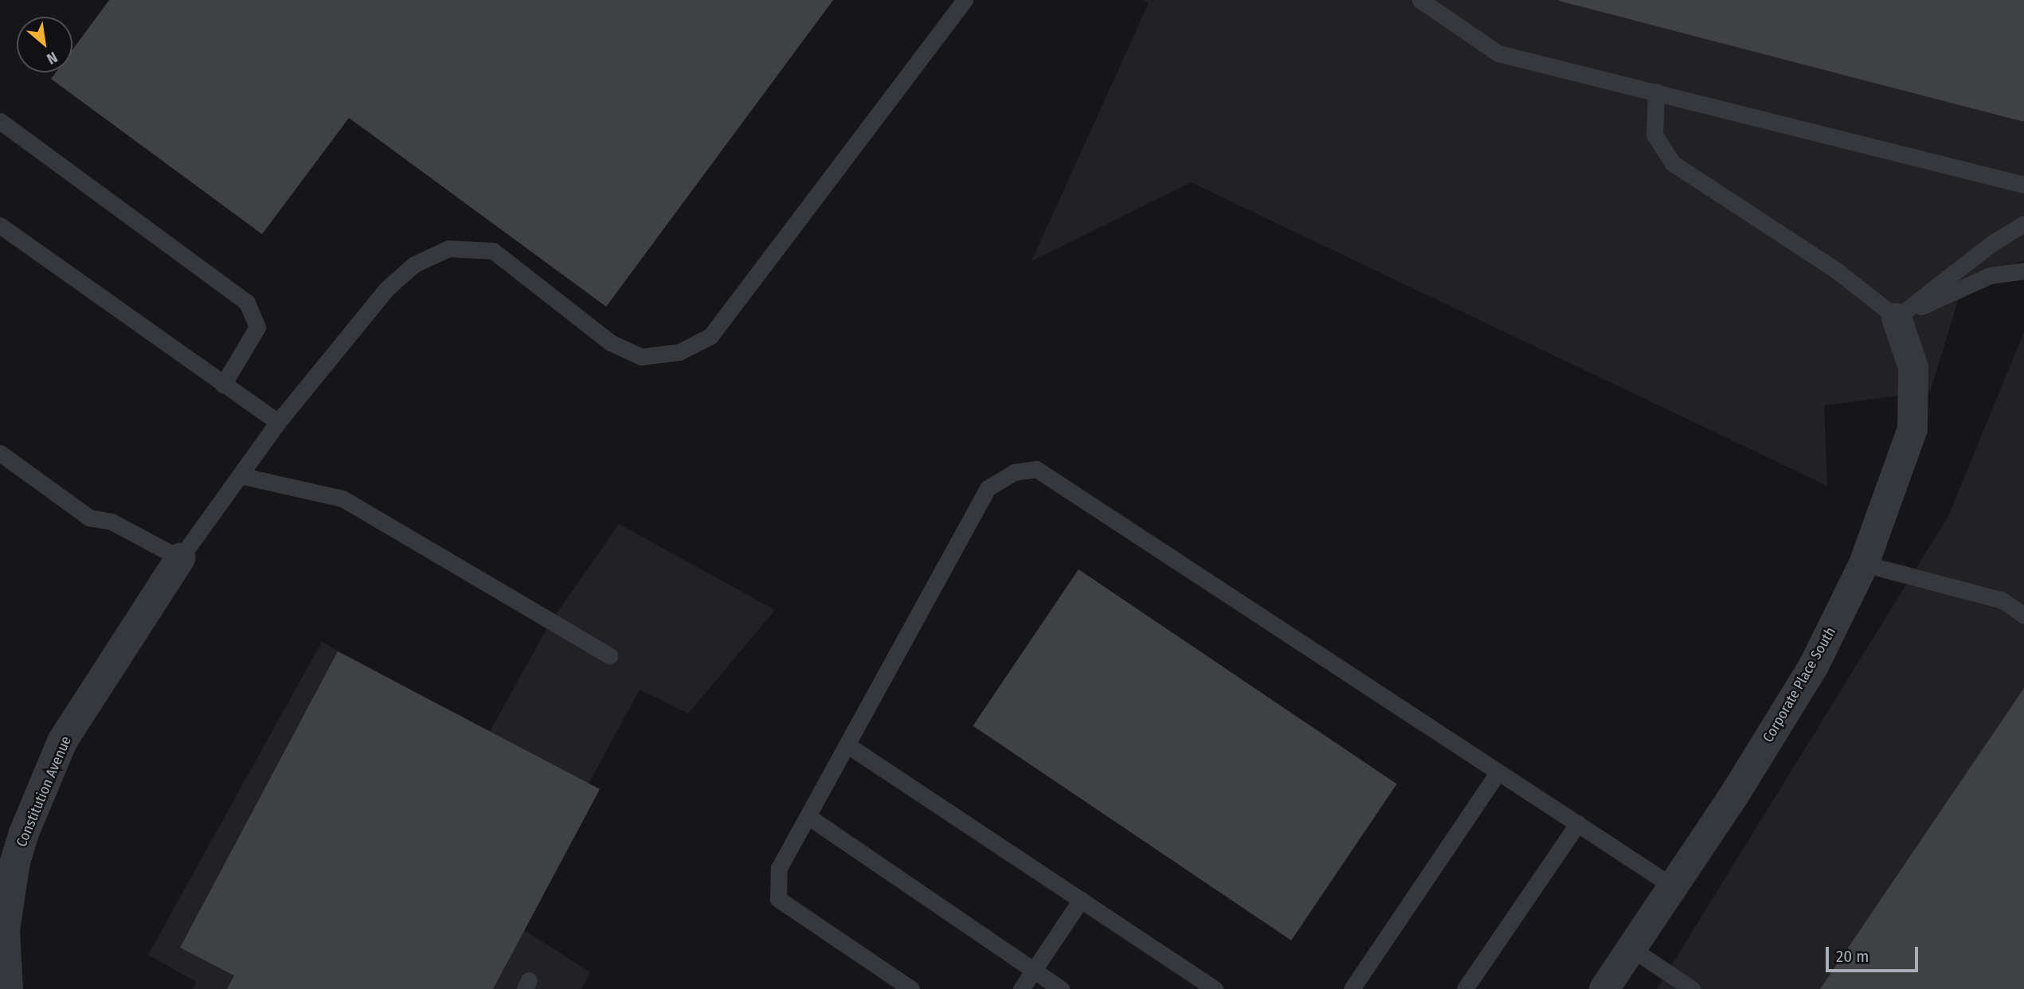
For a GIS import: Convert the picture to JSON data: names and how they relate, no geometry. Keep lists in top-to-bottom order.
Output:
{
  "streets": {
    "street": ["Corporate Place South", "Constitution Avenue"]
  },
  "scale_bar": "20 m",
  "north": "bottom right"
}
